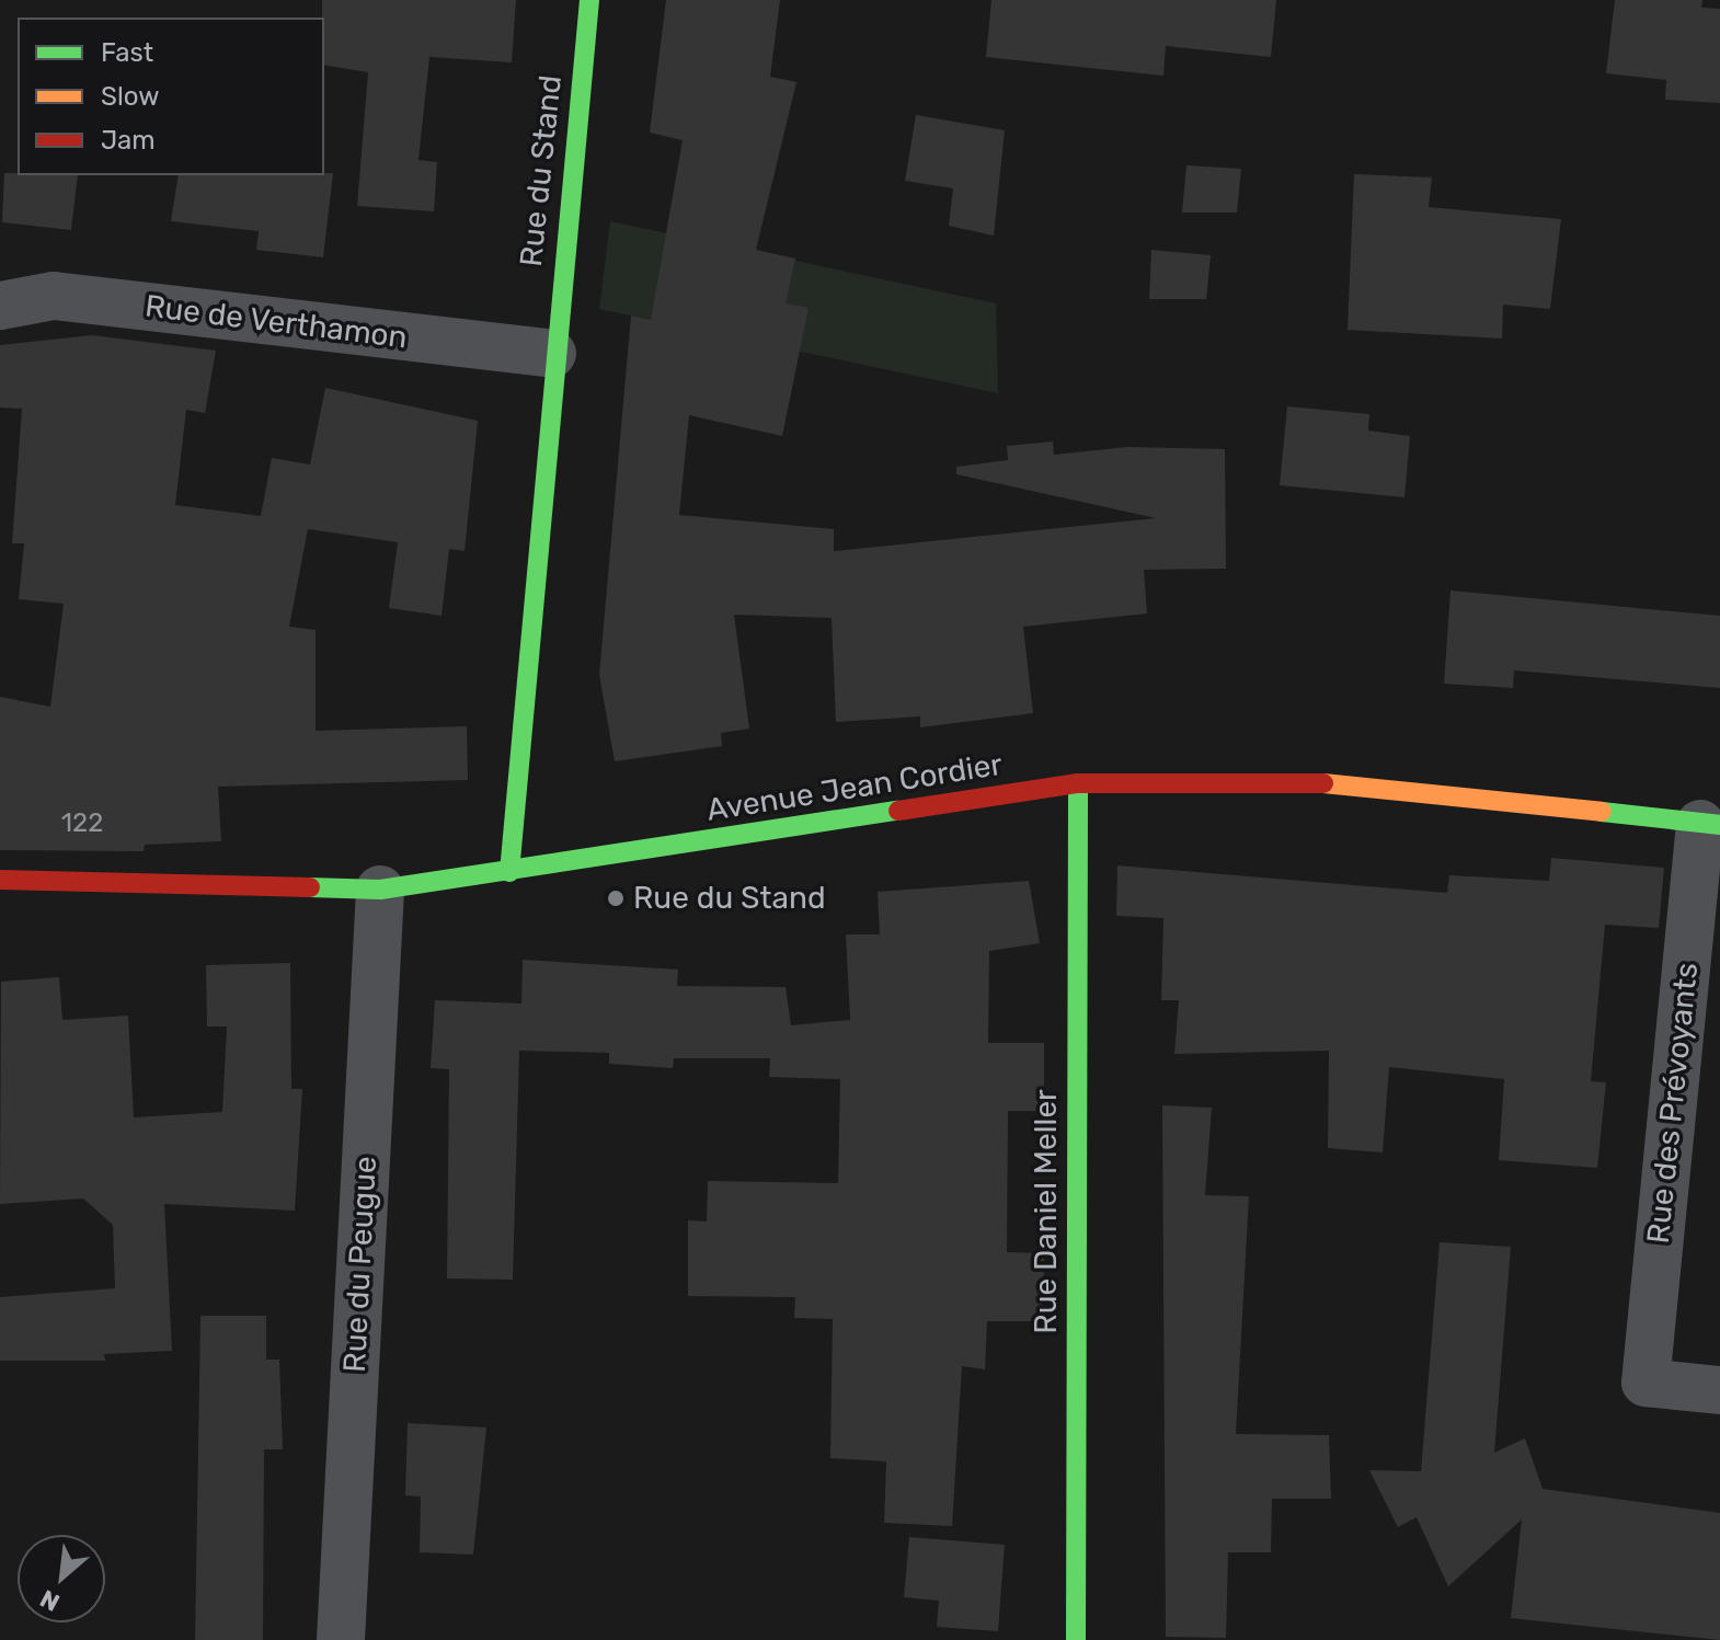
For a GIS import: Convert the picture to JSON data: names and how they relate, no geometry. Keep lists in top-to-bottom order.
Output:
{
  "streets": {
    "street": [
      "Rue du Stand",
      "Rue de Verthamon",
      "Avenue Jean Cordier",
      "Rue des Prévoyants",
      "Rue Daniel Meller",
      "Rue du Peugue"
    ]
  },
  "crossings": [
    ["Rue du Stand", "Rue de Verthamon"],
    ["Rue du Stand", "Avenue Jean Cordier"],
    ["Avenue Jean Cordier", "Rue des Prévoyants"],
    ["Avenue Jean Cordier", "Rue Daniel Meller"],
    ["Avenue Jean Cordier", "Rue du Peugue"]
  ],
  "places": ["Rue du Stand"],
  "house_numbers": ["122"],
  "legend": ["Fast", "Slow", "Jam"],
  "north": "bottom left"
}
